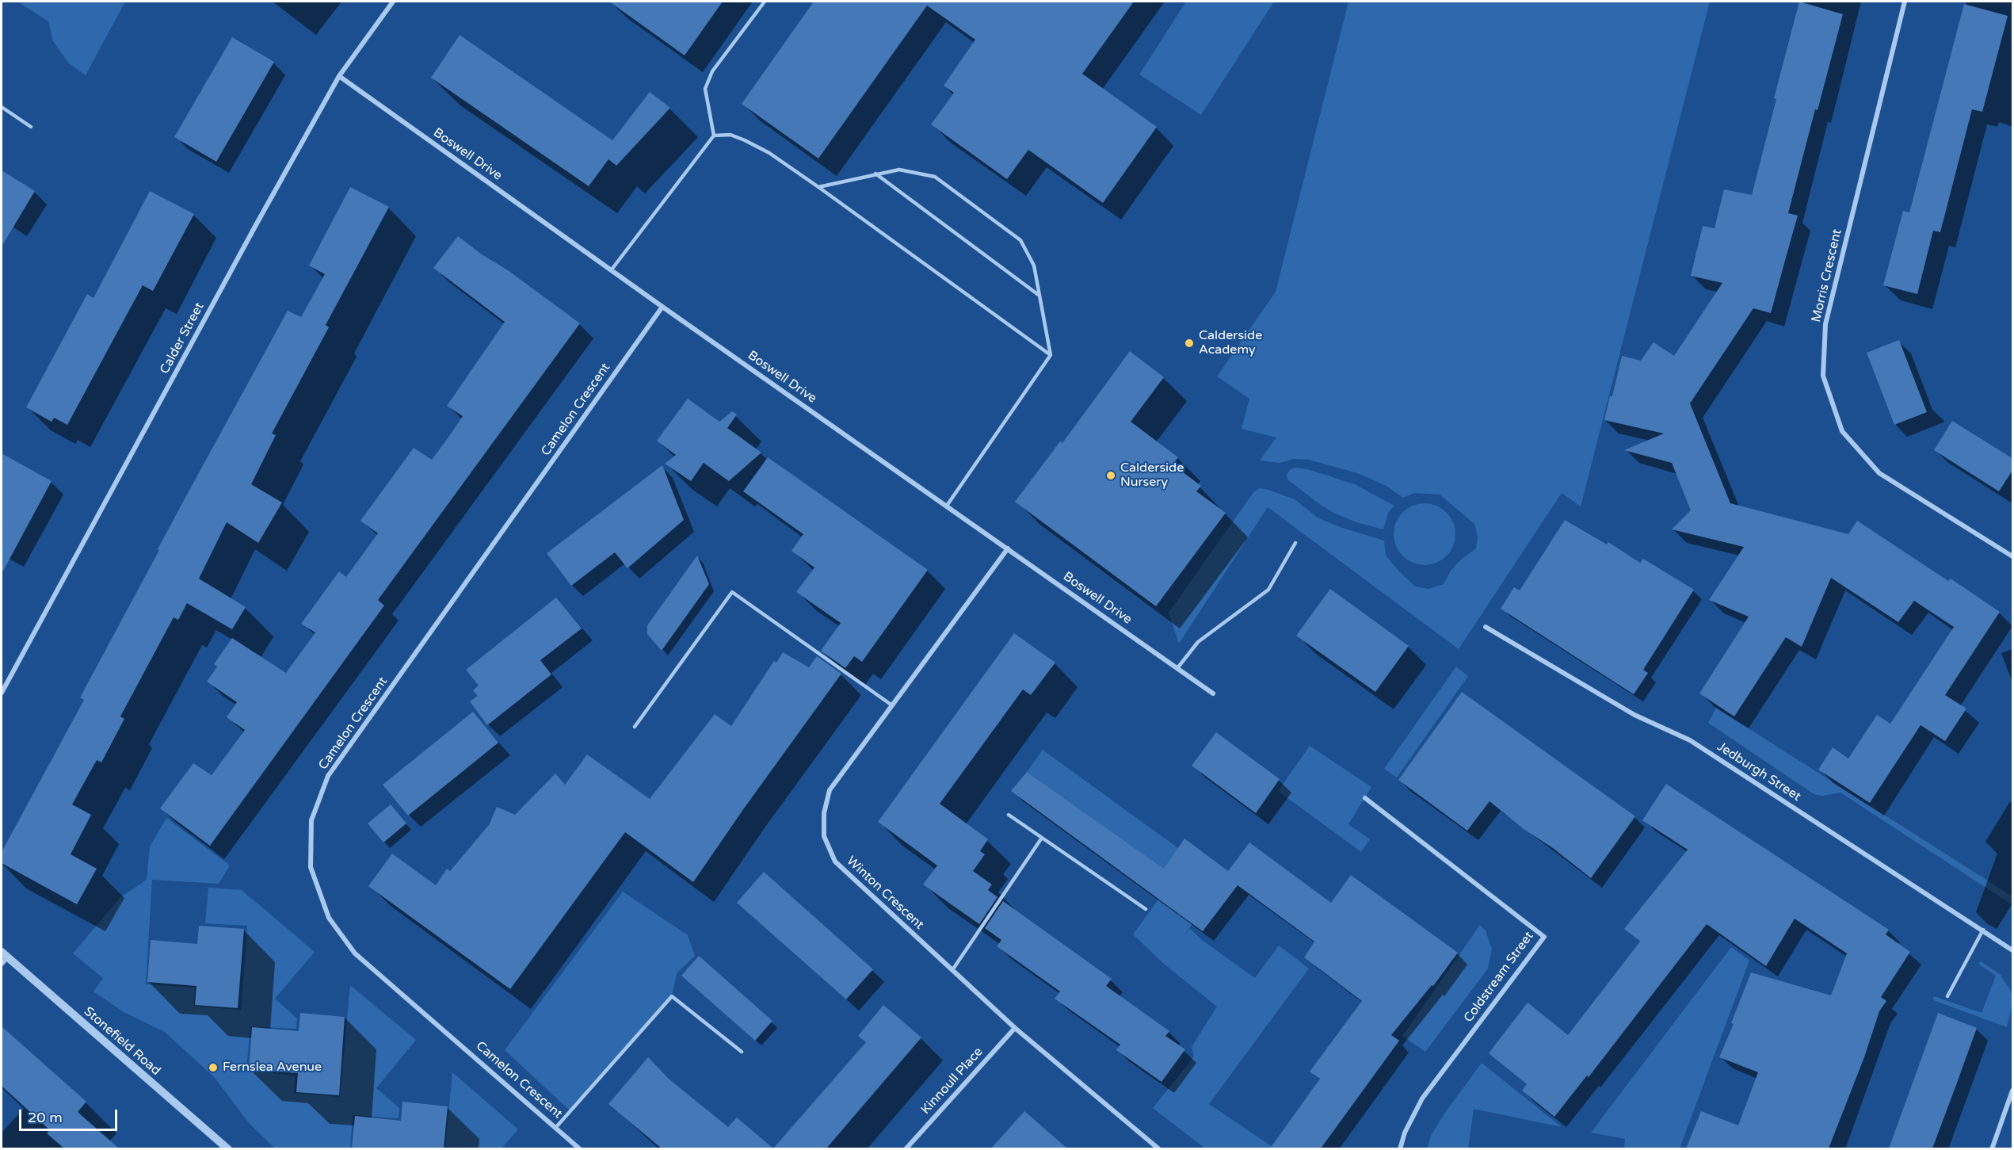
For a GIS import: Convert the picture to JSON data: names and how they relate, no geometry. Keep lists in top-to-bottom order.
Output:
{
  "streets": {
    "street": [
      "Boswell Drive",
      "Morris Crescent",
      "Calder Street",
      "Camelon Crescent",
      "Jedburgh Street",
      "Winton Crescent",
      "Coldstream Street",
      "Stonefield Road",
      "Kinnoull Place"
    ]
  },
  "crossings": [
    ["Boswell Drive", "Calder Street"],
    ["Boswell Drive", "Camelon Crescent"],
    ["Boswell Drive", "Winton Crescent"],
    ["Winton Crescent", "Kinnoull Place"]
  ],
  "places": ["Calderside Academy", "Calderside Nursery", "Fernslea Avenue"],
  "scale_bar": "20 m"
}
